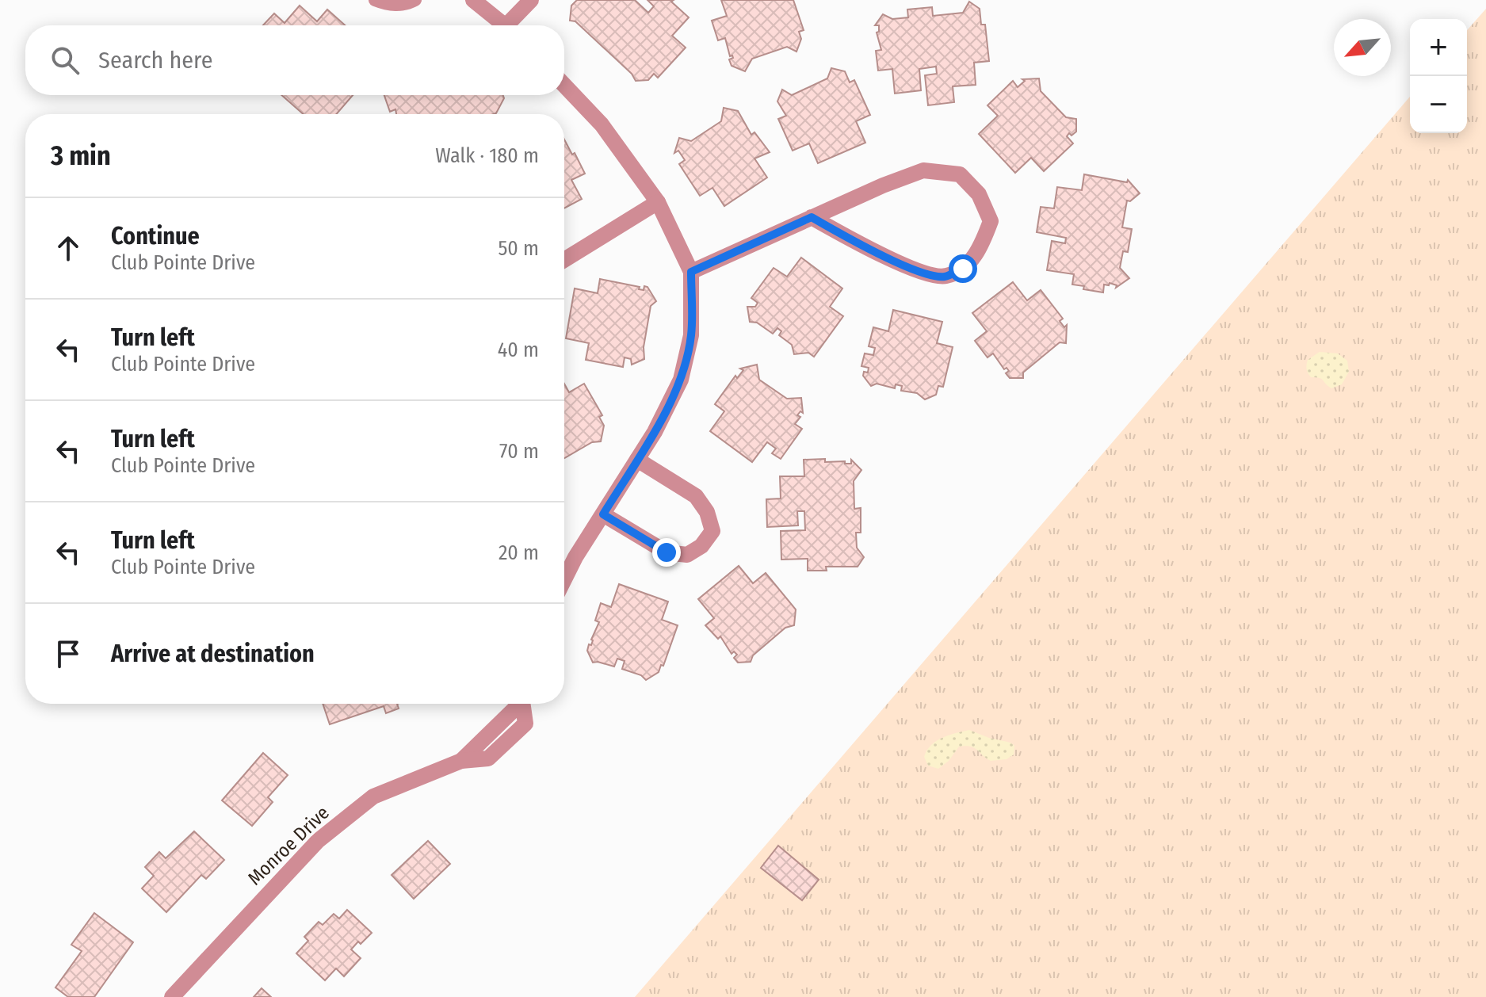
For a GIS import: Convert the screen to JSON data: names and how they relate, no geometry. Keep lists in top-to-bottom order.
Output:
{
  "streets": {
    "street": ["Monroe Drive"]
  },
  "north": "bottom left",
  "page": {
    "map_buttons": ["+", "−"],
    "search": "Search here",
    "heading": ["3 min", "Walk · 180 m"],
    "list": [
      ["Continue", "Club Pointe Drive", "50 m"],
      ["Turn left", "Club Pointe Drive", "40 m"],
      ["Turn left", "Club Pointe Drive", "70 m"],
      ["Turn left", "Club Pointe Drive", "20 m"],
      "Arrive at destination"
    ]
  }
}
